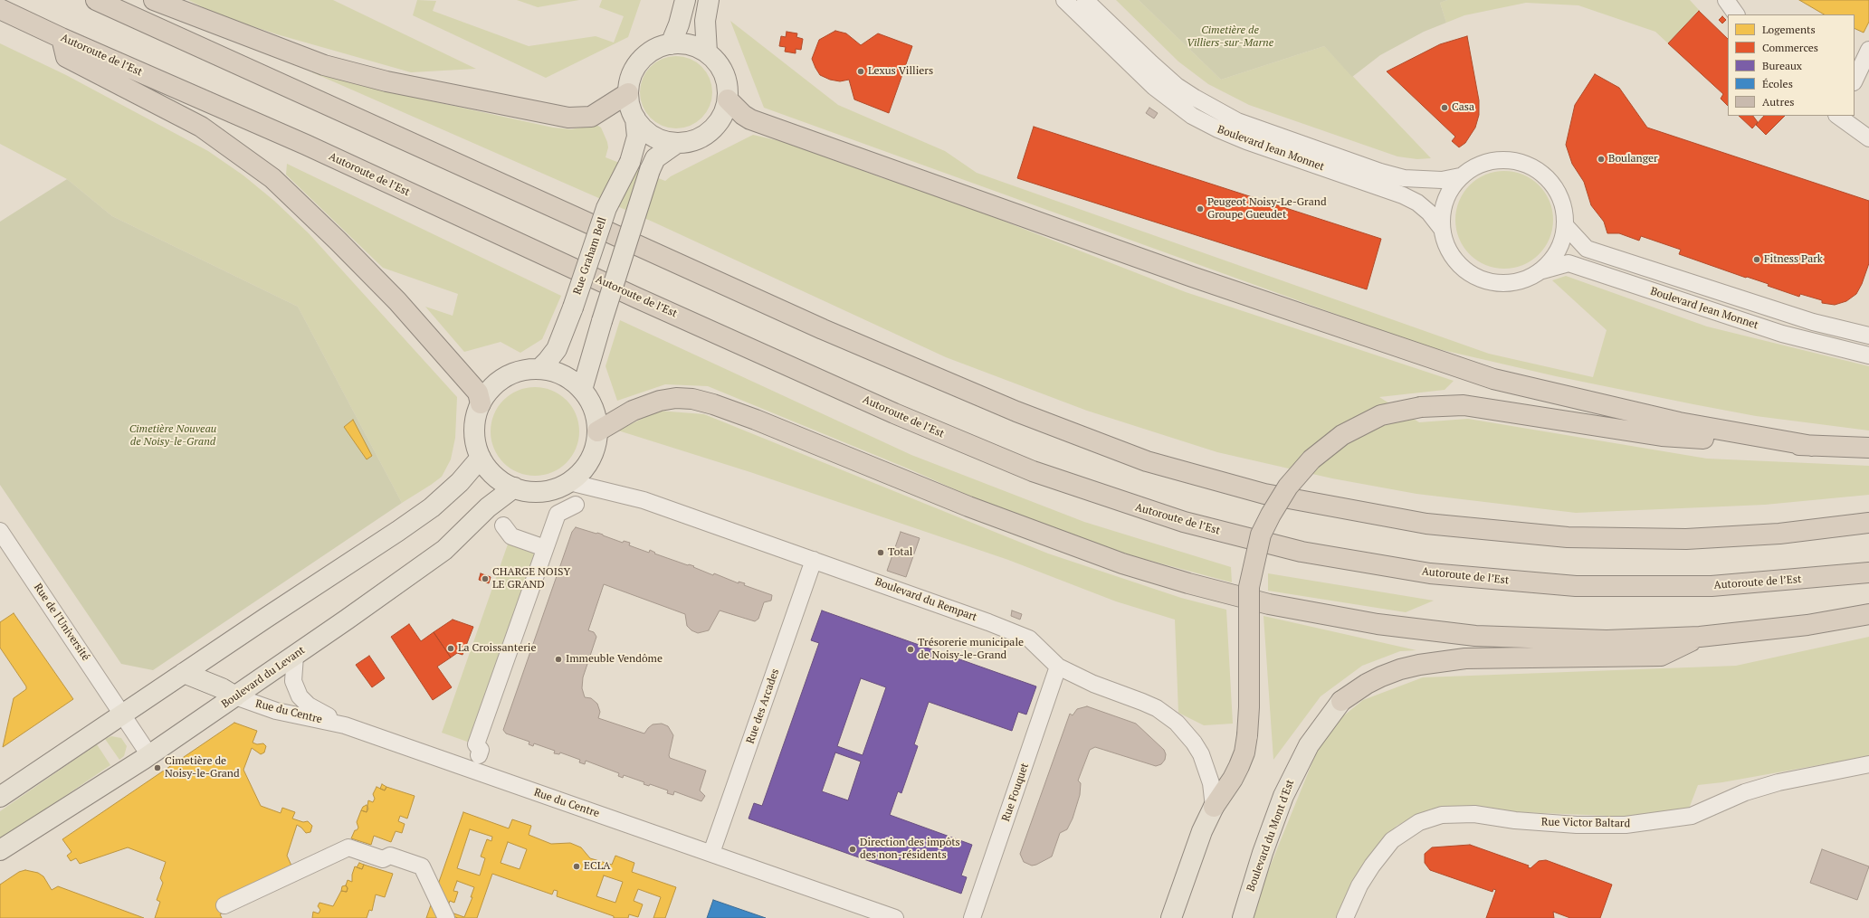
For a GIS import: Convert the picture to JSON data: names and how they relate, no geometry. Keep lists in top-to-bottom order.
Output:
{
  "streets": {
    "highway": ["Autoroute de l’Est"],
    "main road": ["Rue Graham Bell", "Boulevard du Levant", "Boulevard du Mont d'Est"],
    "street": [
      "Boulevard Jean Monnet",
      "Boulevard du Rempart",
      "Rue de l'Université",
      "Rue des Arcades",
      "Rue du Centre",
      "Rue Fouquet",
      "Rue Victor Baltard"
    ]
  },
  "crossings": [
    ["Rue Graham Bell", "Boulevard du Rempart"],
    ["Rue Graham Bell", "Boulevard du Levant"],
    ["Boulevard du Rempart", "Boulevard du Levant"],
    ["Boulevard du Rempart", "Rue des Arcades"],
    ["Boulevard du Rempart", "Rue Fouquet"],
    ["Rue de l'Université", "Boulevard du Levant"],
    ["Boulevard du Levant", "Rue du Centre"],
    ["Rue des Arcades", "Rue du Centre"]
  ],
  "parks": ["Cimetière de Villiers-sur-Marne", "Cimetière Nouveau de Noisy-le-Grand"],
  "places": [
    "Lexus Villiers",
    "Casa",
    "Boulanger",
    "Peugeot Noisy-Le-Grand Groupe Gueudet",
    "Fitness Park",
    "Total",
    "CHARGE NOISY LE GRAND",
    "La Croissanterie",
    "Trésorerie municipale de Noisy-le-Grand",
    "Immeuble Vendôme",
    "Cimetière de Noisy-le-Grand",
    "Direction des impôts des non-résidents",
    "ECLA"
  ],
  "legend": [
    "Logements",
    "Commerces",
    "Bureaux",
    "Écoles",
    "Autres"
  ]
}
